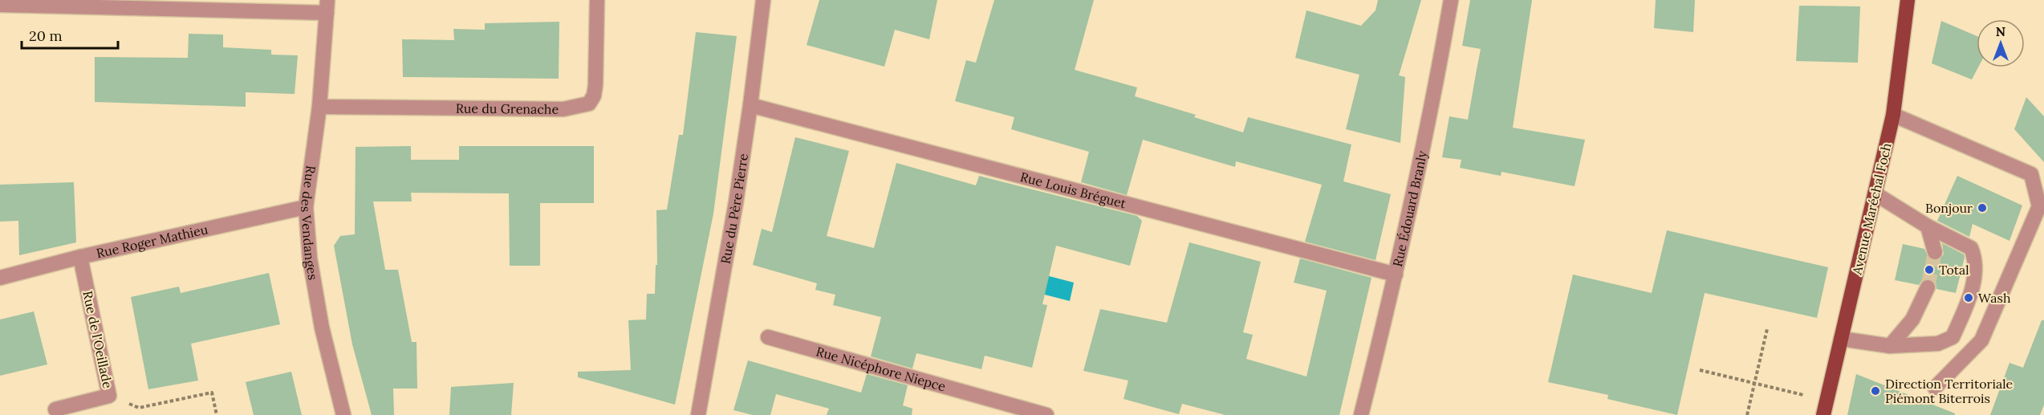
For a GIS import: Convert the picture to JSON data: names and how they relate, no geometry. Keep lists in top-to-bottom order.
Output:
{
  "streets": {
    "main road": ["Avenue Maréchal Foch"],
    "street": [
      "Rue du Grenache",
      "Rue Louis Bréguet",
      "Rue du Père Pierre",
      "Rue Édouard Branly",
      "Rue des Vendanges",
      "Rue Roger Mathieu",
      "Rue de l'Oeillade",
      "Rue Nicéphore Niepce"
    ]
  },
  "crossings": [
    ["Rue du Grenache", "Rue des Vendanges"],
    ["Rue Louis Bréguet", "Rue du Père Pierre"],
    ["Rue Louis Bréguet", "Rue Édouard Branly"],
    ["Rue des Vendanges", "Rue Roger Mathieu"],
    ["Rue Roger Mathieu", "Rue de l'Oeillade"]
  ],
  "places": [
    "Bonjour",
    "Total",
    "Wash",
    "Direction Territoriale Piémont Biterrois"
  ],
  "scale_bar": "20 m",
  "north": "top"
}
